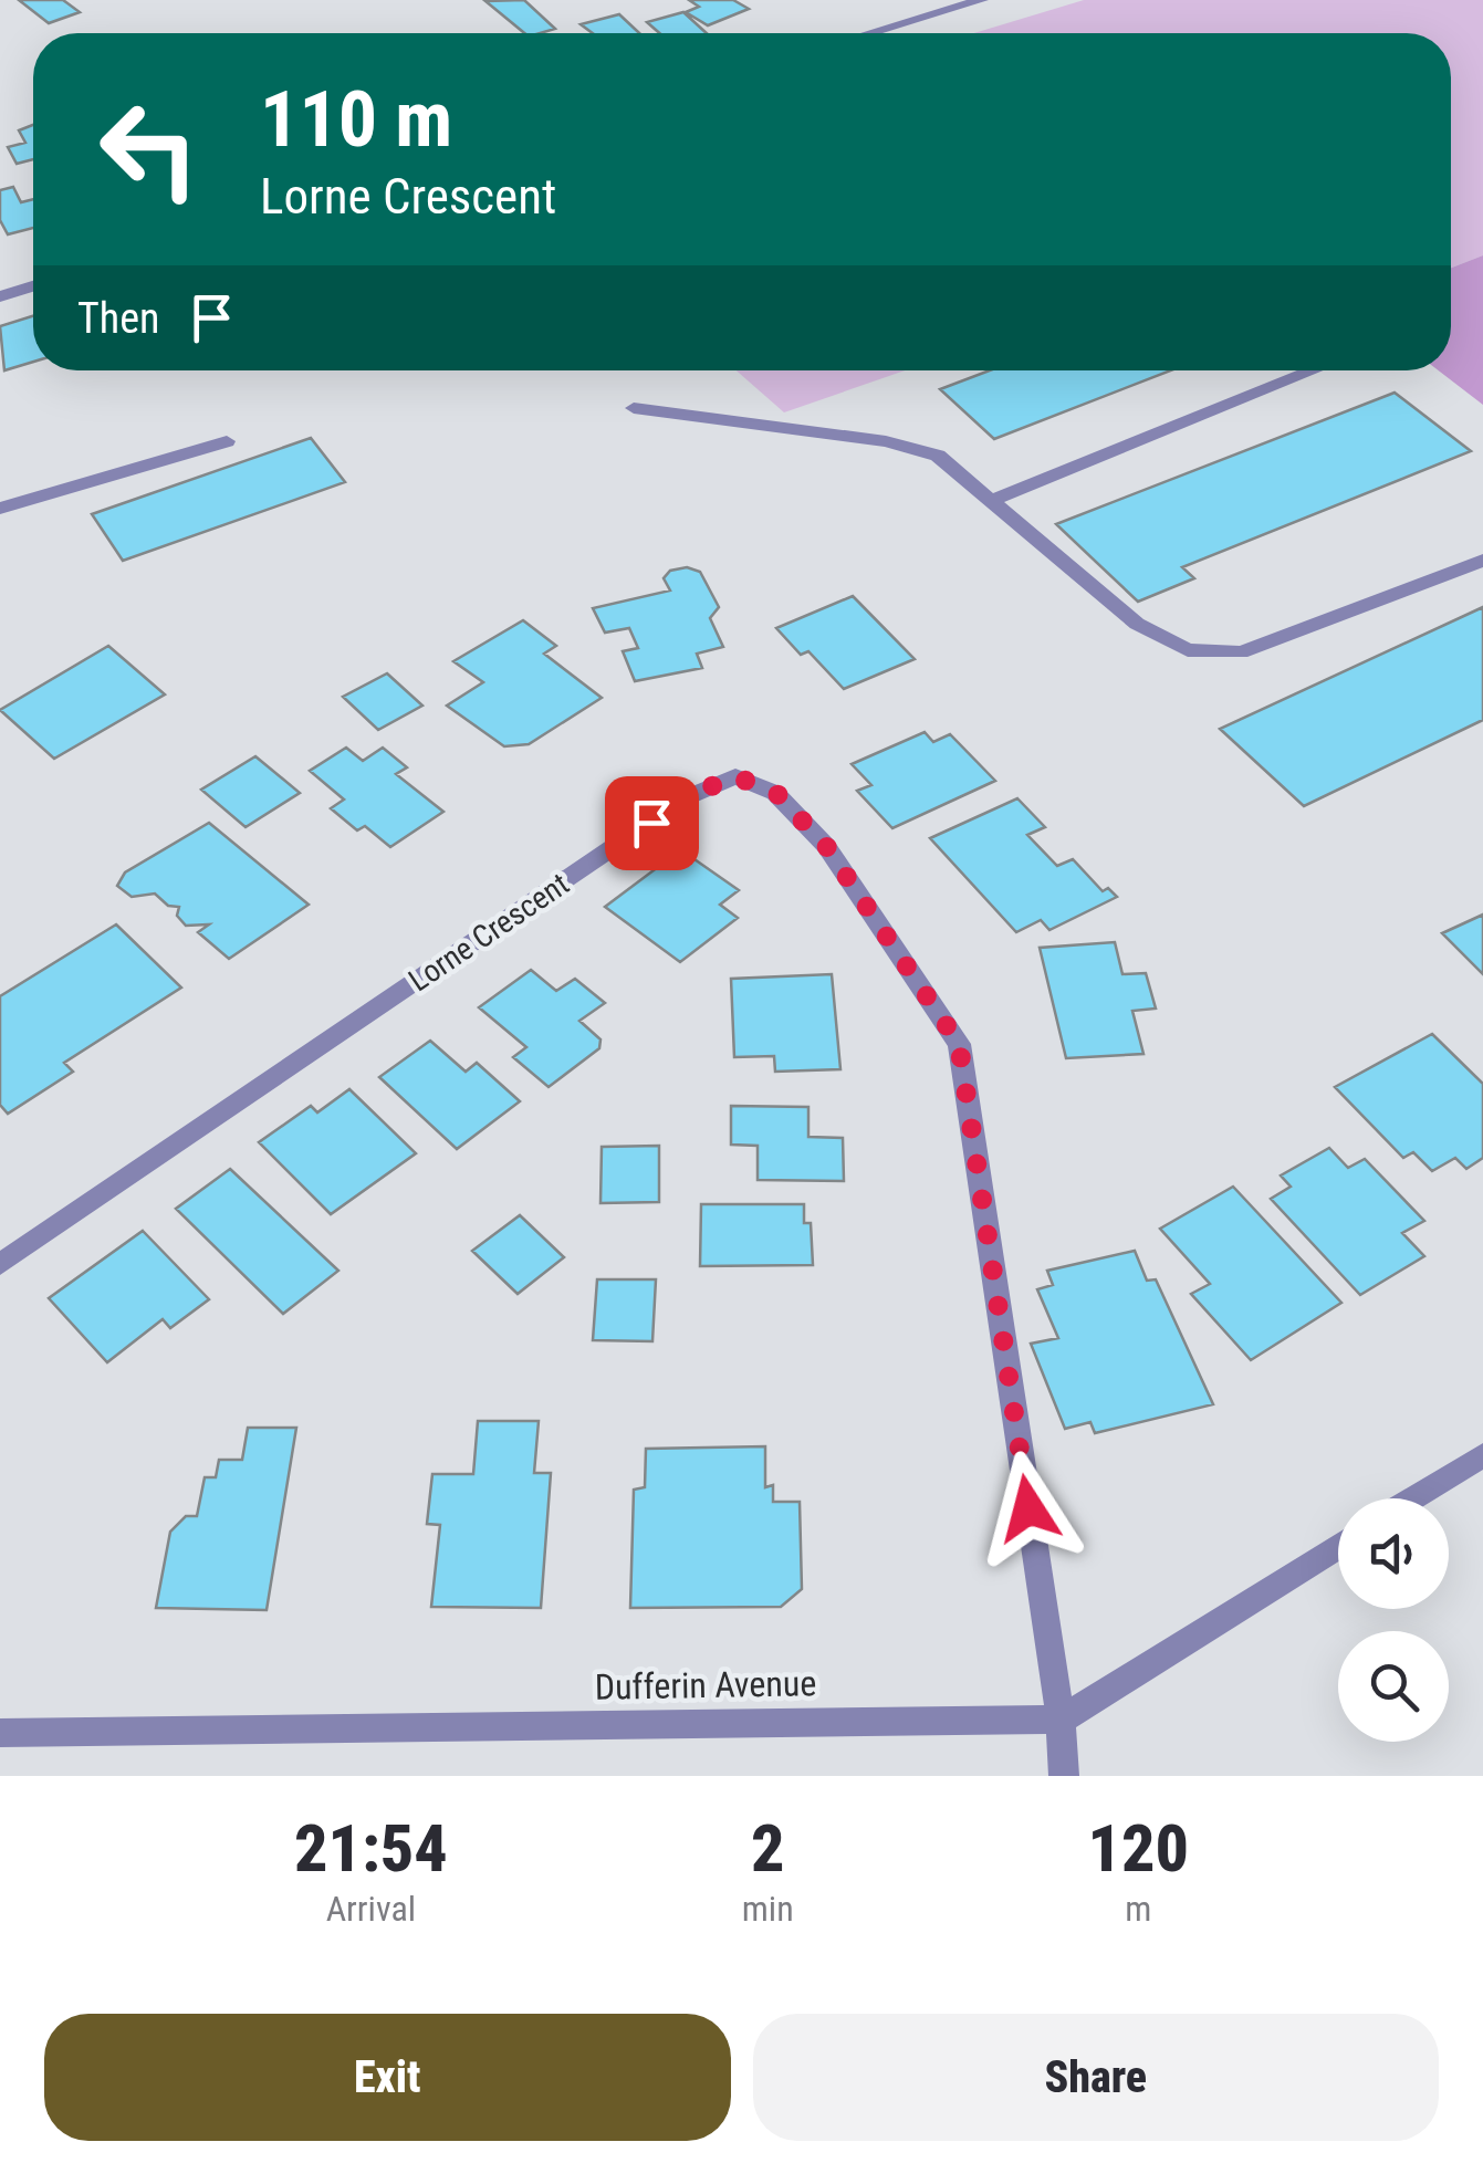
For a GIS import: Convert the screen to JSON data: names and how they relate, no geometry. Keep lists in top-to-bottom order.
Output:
{
  "streets": {
    "street": ["Lorne Crescent", "Dufferin Avenue"]
  },
  "crossings": [
    ["Lorne Crescent", "Dufferin Avenue"]
  ],
  "page": {
    "turn": ["110 m", "Lorne Crescent"],
    "then": "Then",
    "eta": [
      "21:54",
      "Arrival",
      "2",
      "min",
      "120",
      "m"
    ],
    "buttons": ["Exit", "Share"]
  }
}
